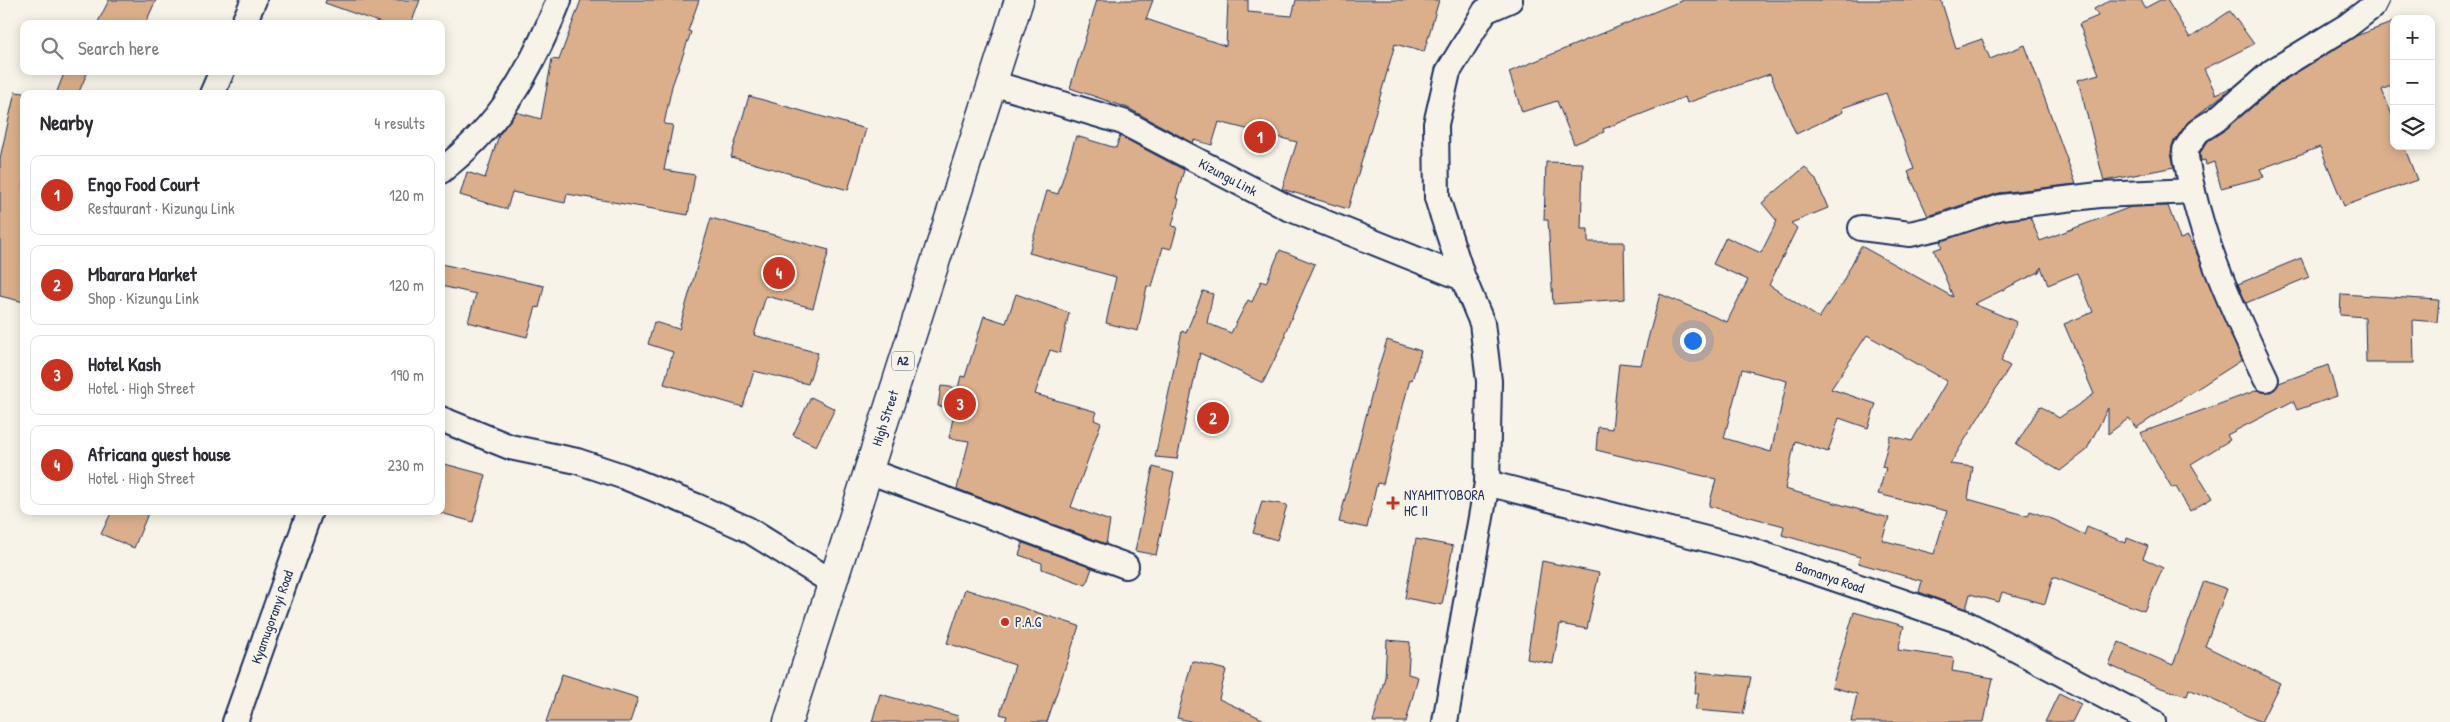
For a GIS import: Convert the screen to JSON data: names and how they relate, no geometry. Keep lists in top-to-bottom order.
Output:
{
  "streets": {
    "main road": ["A2", "High Street"],
    "street": ["Kizungu Link", "Bamanya Road", "Kyamugoranyi Road"]
  },
  "crossings": [
    ["Kizungu Link", "High Street"]
  ],
  "places": {
    "health": ["NYAMITYOBORA HC II"],
    "other": ["P.A.G"]
  },
  "page": {
    "map_buttons": ["+", "−"],
    "search": "Search here",
    "heading": ["Nearby", "4 results"],
    "pins": [
      "1",
      "4",
      "3",
      "2"
    ],
    "list": [
      {
        "mark": "1",
        "name": "Engo Food Court",
        "note": "Restaurant · Kizungu Link",
        "value": "120 m"
      },
      {
        "mark": "2",
        "name": "Mbarara Market",
        "note": "Shop · Kizungu Link",
        "value": "120 m"
      },
      {
        "mark": "3",
        "name": "Hotel Kash",
        "note": "Hotel · High Street",
        "value": "190 m"
      },
      {
        "mark": "4",
        "name": "Africana guest house",
        "note": "Hotel · High Street",
        "value": "230 m"
      }
    ]
  }
}
